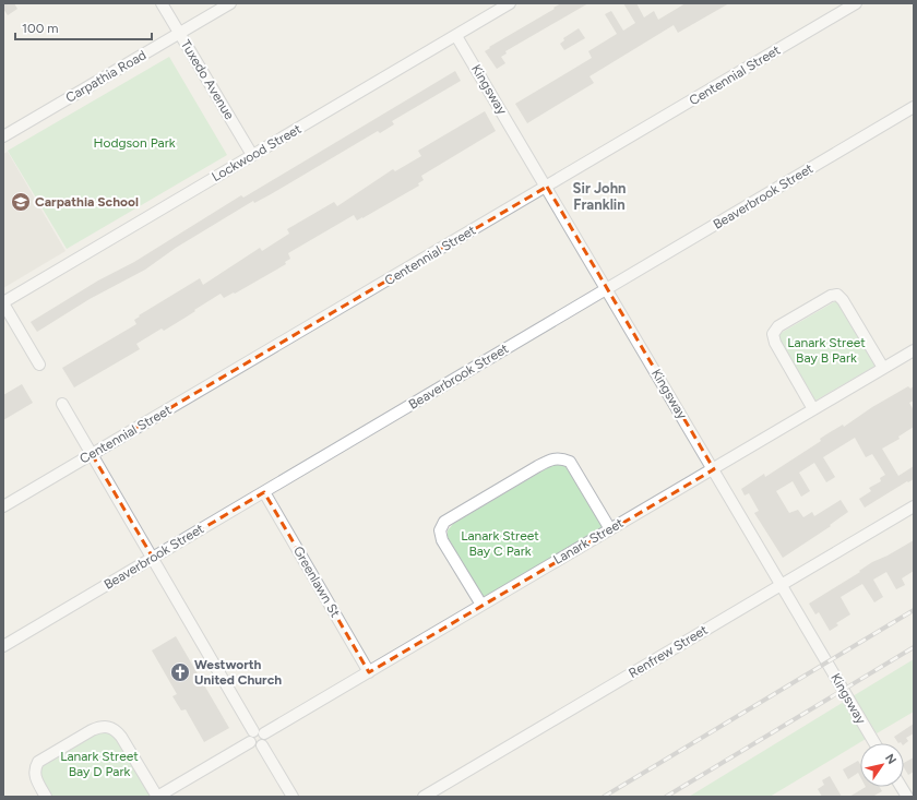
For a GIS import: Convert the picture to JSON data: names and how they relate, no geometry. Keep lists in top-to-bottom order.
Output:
{
  "streets": {
    "street": [
      "Centennial Street",
      "Carpathia Road",
      "Tuxedo Avenue",
      "Kingsway",
      "Lockwood Street",
      "Beaverbrook Street",
      "Lanark Street",
      "Greenlawn St",
      "Renfrew Street"
    ]
  },
  "crossings": [
    ["Centennial Street", "Kingsway"],
    ["Carpathia Road", "Tuxedo Avenue"],
    ["Tuxedo Avenue", "Lockwood Street"],
    ["Kingsway", "Lockwood Street"],
    ["Kingsway", "Beaverbrook Street"],
    ["Kingsway", "Lanark Street"],
    ["Kingsway", "Renfrew Street"],
    ["Beaverbrook Street", "Greenlawn St"],
    ["Lanark Street", "Greenlawn St"]
  ],
  "districts": ["Sir John Franklin"],
  "parks": [
    "Hodgson Park",
    "Lanark Street Bay B Park",
    "Lanark Street Bay C Park",
    "Lanark Street Bay D Park"
  ],
  "places": {
    "school or university": ["Carpathia School"],
    "church": ["Westworth United Church"]
  },
  "scale_bar": "100 m",
  "north": "top right"
}
